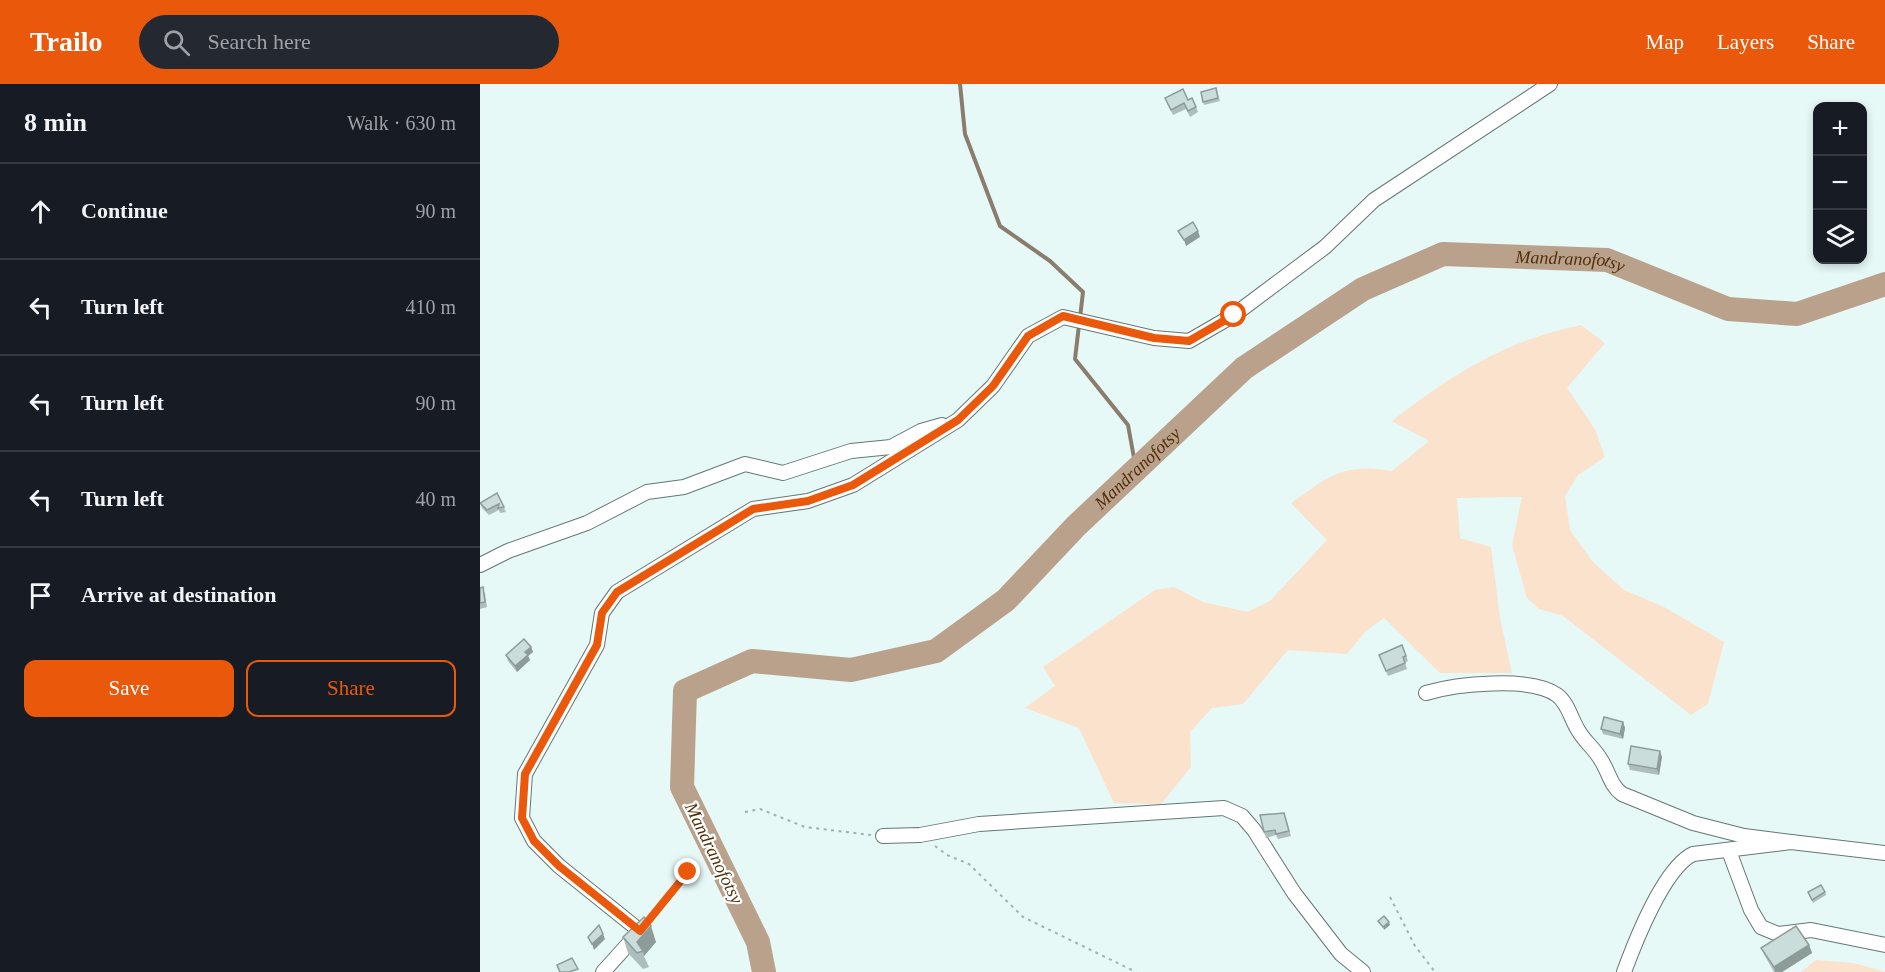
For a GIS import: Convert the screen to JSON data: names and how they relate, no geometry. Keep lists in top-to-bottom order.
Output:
{
  "water": ["Mandranofotsy"],
  "page": {
    "header": "Trailo",
    "search": "Search here",
    "nav": ["Map", "Layers", "Share"],
    "heading": ["8 min", "Walk · 630 m"],
    "map_buttons": ["+", "−"],
    "list": [
      ["Continue", "90 m"],
      ["Turn left", "410 m"],
      ["Turn left", "90 m"],
      ["Turn left", "40 m"],
      "Arrive at destination"
    ],
    "buttons": ["Save", "Share"]
  }
}
